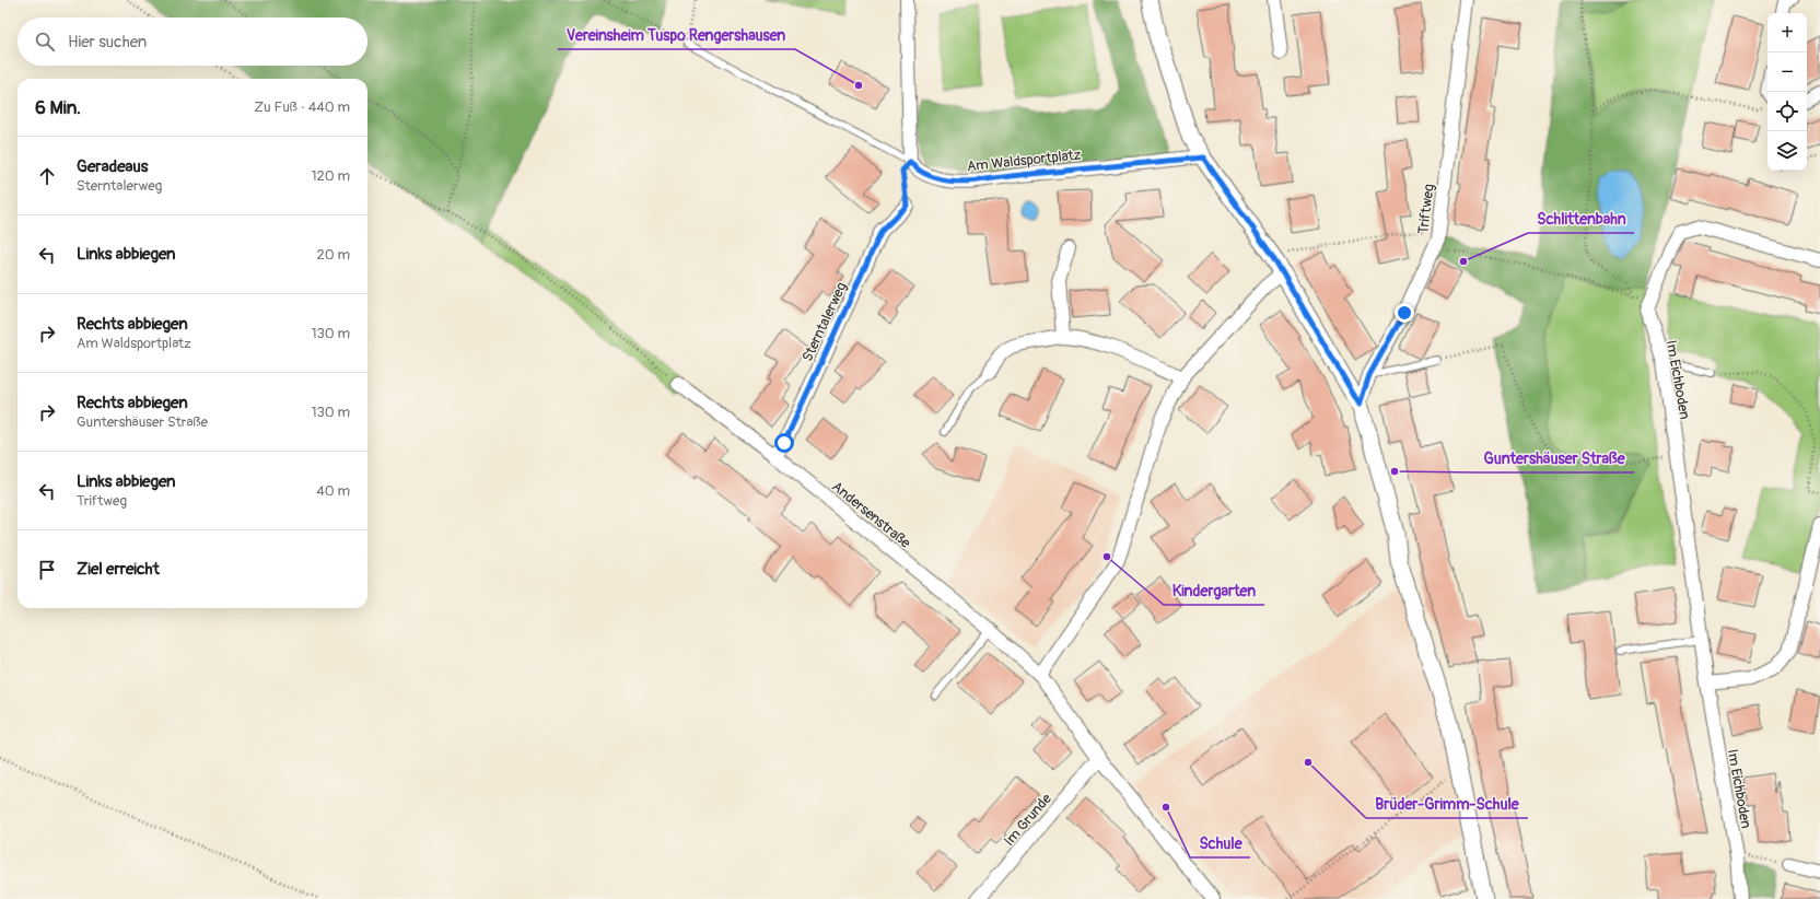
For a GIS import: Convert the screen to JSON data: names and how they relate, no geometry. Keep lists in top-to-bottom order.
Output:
{
  "streets": {
    "street": [
      "Am Waldsportplatz",
      "Triftweg",
      "Sterntalerweg",
      "Im Eichboden",
      "Andersenstraße",
      "Im Grunde"
    ]
  },
  "crossings": [
    ["Sterntalerweg", "Andersenstraße"],
    ["Andersenstraße", "Im Grunde"]
  ],
  "places": [
    "Vereinsheim Tuspo Rengershausen",
    "Schlittenbahn",
    "Guntershäuser Straße",
    "Kindergarten",
    "Brüder-Grimm-Schule",
    "Schule"
  ],
  "page": {
    "map_buttons": ["+", "−"],
    "search": "Hier suchen",
    "heading": ["6 Min.", "Zu Fuß · 440 m"],
    "list": [
      ["Geradeaus", "Sterntalerweg", "120 m"],
      ["Links abbiegen", "20 m"],
      ["Rechts abbiegen", "Am Waldsportplatz", "130 m"],
      ["Rechts abbiegen", "Guntershäuser Straße", "130 m"],
      ["Links abbiegen", "Triftweg", "40 m"],
      "Ziel erreicht"
    ]
  }
}
